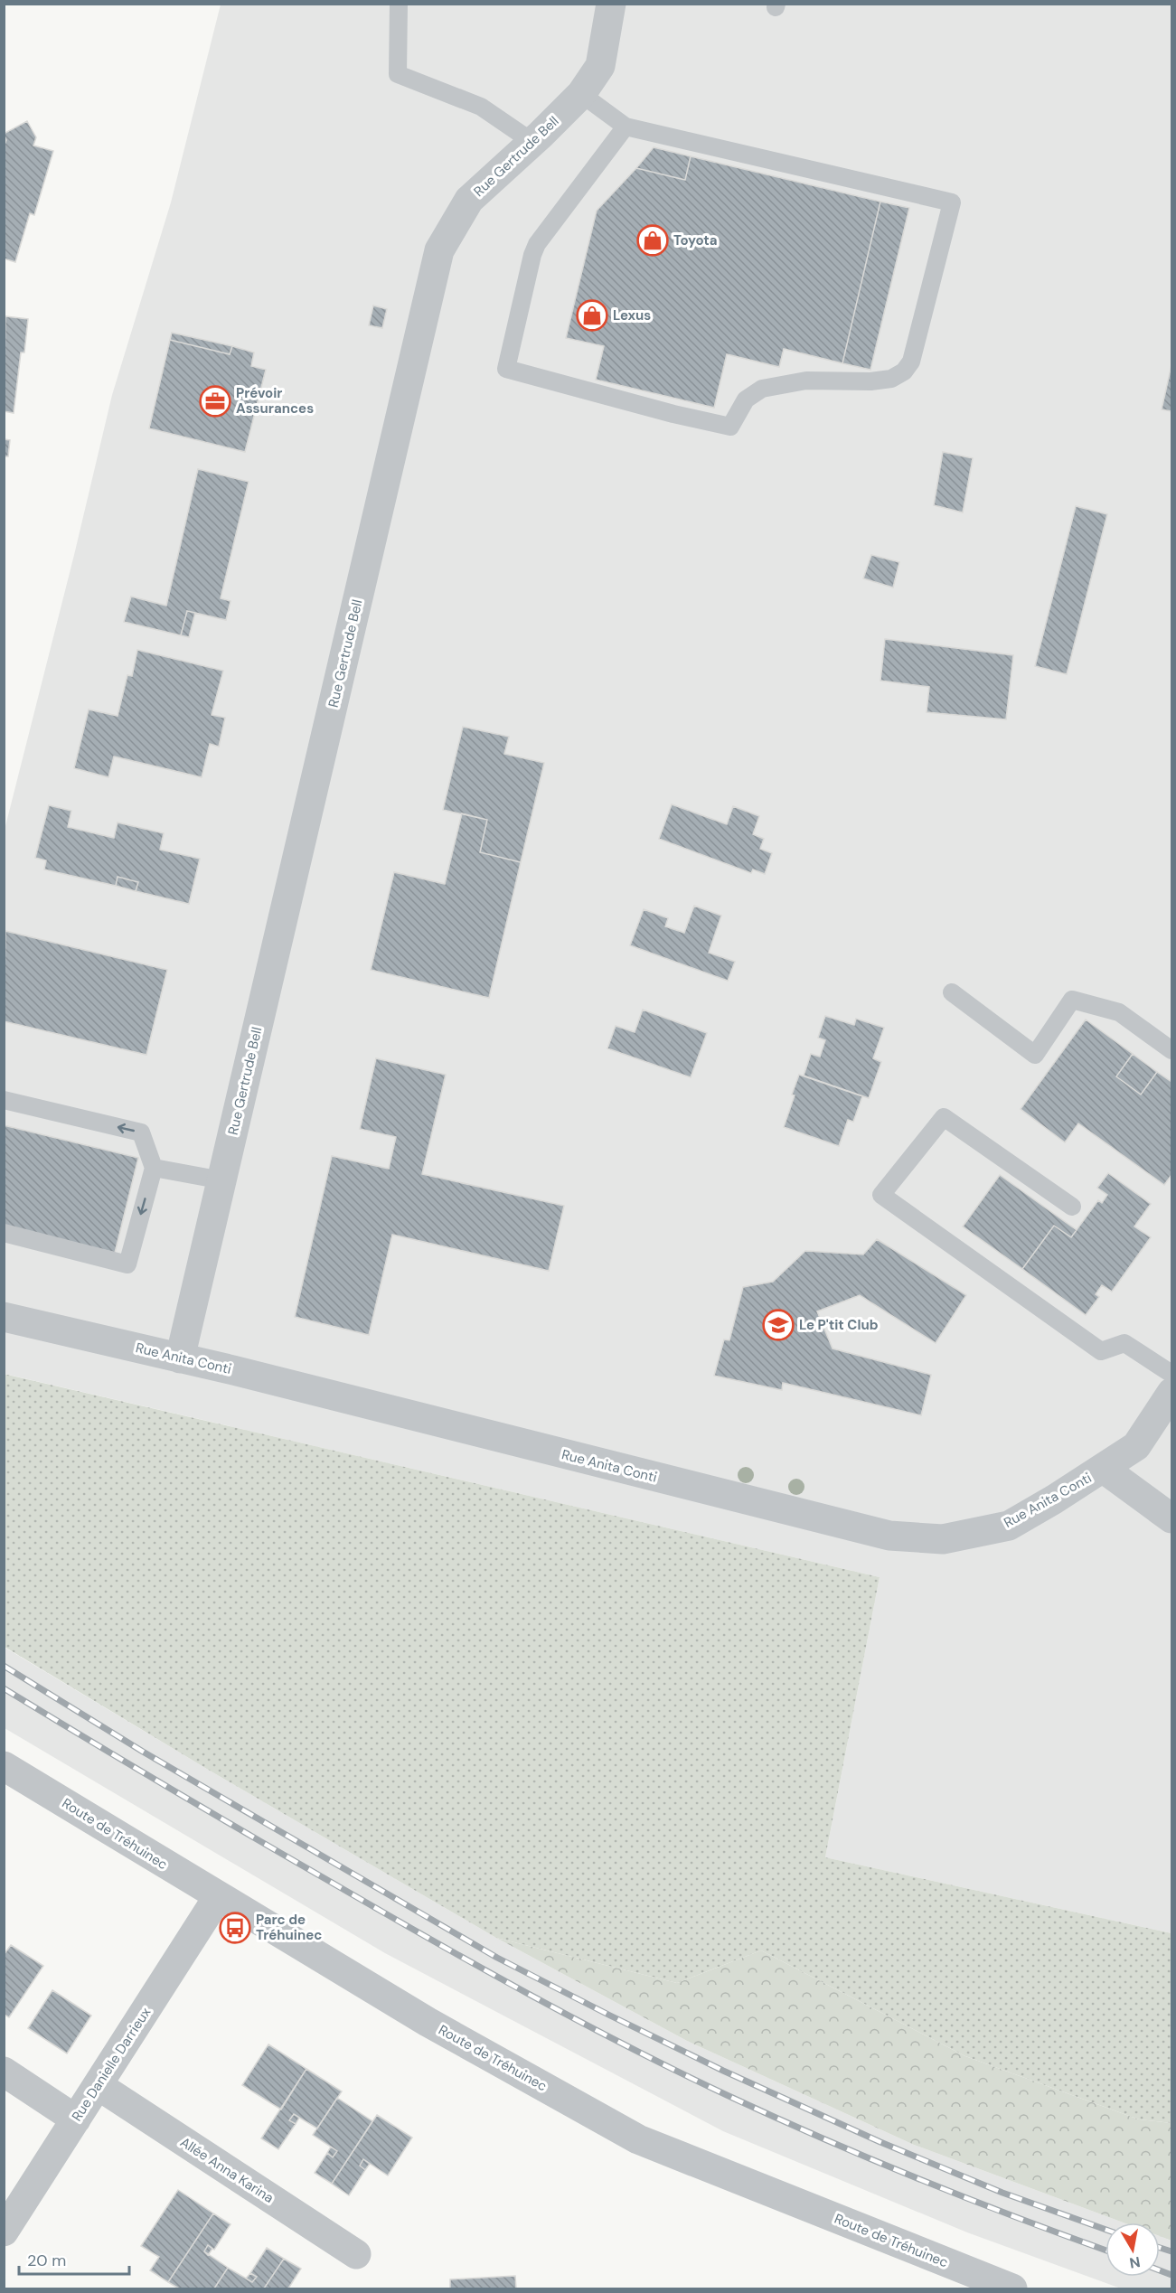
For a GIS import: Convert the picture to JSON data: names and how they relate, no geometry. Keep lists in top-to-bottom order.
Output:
{
  "streets": {
    "street": [
      "Rue Gertrude Bell",
      "Rue Anita Conti",
      "Route de Tréhuinec",
      "Rue Danielle Darrieux",
      "Allée Anna Karina"
    ]
  },
  "crossings": [
    ["Rue Gertrude Bell", "Rue Anita Conti"],
    ["Route de Tréhuinec", "Rue Danielle Darrieux"],
    ["Rue Danielle Darrieux", "Allée Anna Karina"]
  ],
  "places": {
    "shop": ["Toyota", "Lexus"],
    "office": ["Prévoir Assurances"],
    "school or university": ["Le P'tit Club"],
    "bus stop": ["Parc de Tréhuinec"]
  },
  "scale_bar": "20 m",
  "north": "bottom"
}
